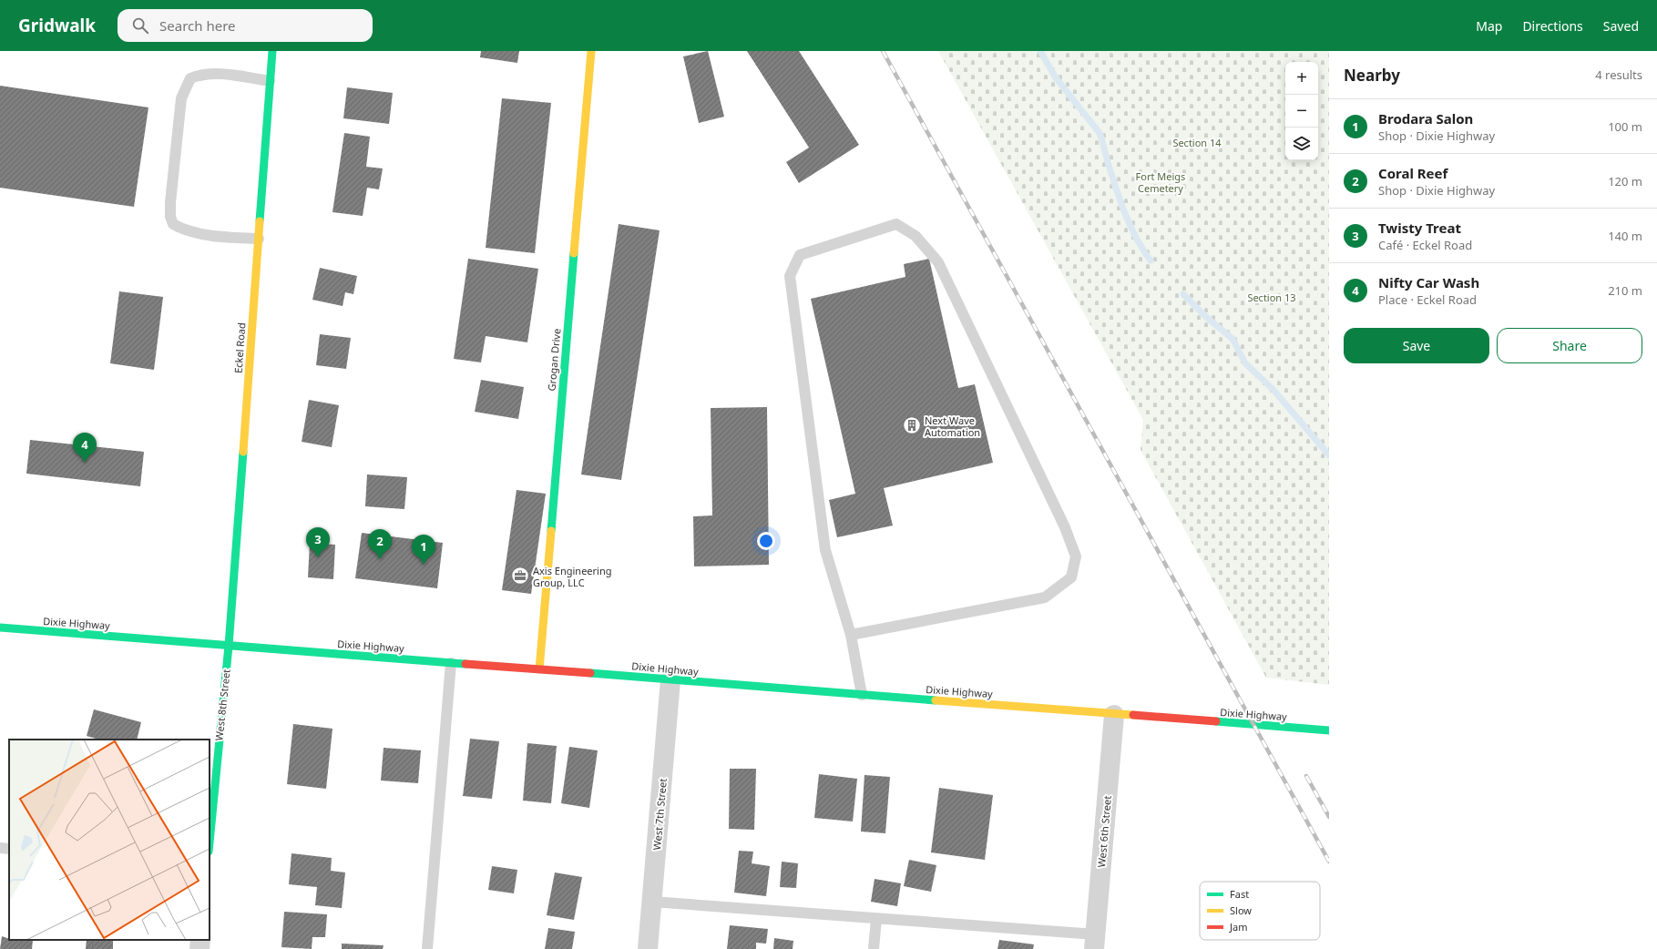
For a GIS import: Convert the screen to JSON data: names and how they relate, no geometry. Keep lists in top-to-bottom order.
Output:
{
  "streets": {
    "street": [
      "Eckel Road",
      "Grogan Drive",
      "Dixie Highway",
      "West 8th Street",
      "West 7th Street",
      "West 6th Street"
    ]
  },
  "crossings": [
    ["Eckel Road", "Dixie Highway"],
    ["Eckel Road", "West 8th Street"],
    ["Grogan Drive", "Dixie Highway"],
    ["Dixie Highway", "West 8th Street"],
    ["Dixie Highway", "West 7th Street"],
    ["Dixie Highway", "West 6th Street"]
  ],
  "parks": ["Section 14", "Fort Meigs Cemetery", "Section 13"],
  "places": {
    "building": ["Next Wave Automation"],
    "office": ["Axis Engineering Group, LLC"]
  },
  "legend": ["Fast", "Slow", "Jam"],
  "page": {
    "header": "Gridwalk",
    "search": "Search here",
    "nav": ["Map", "Directions", "Saved"],
    "heading": ["Nearby", "4 results"],
    "map_buttons": ["+", "−"],
    "list": [
      {
        "mark": "1",
        "name": "Brodara Salon",
        "note": "Shop · Dixie Highway",
        "value": "100 m"
      },
      {
        "mark": "2",
        "name": "Coral Reef",
        "note": "Shop · Dixie Highway",
        "value": "120 m"
      },
      {
        "mark": "3",
        "name": "Twisty Treat",
        "note": "Café · Eckel Road",
        "value": "140 m"
      },
      {
        "mark": "4",
        "name": "Nifty Car Wash",
        "note": "Place · Eckel Road",
        "value": "210 m"
      }
    ],
    "buttons": ["Save", "Share"],
    "pins": [
      "4",
      "3",
      "2",
      "1"
    ]
  }
}
